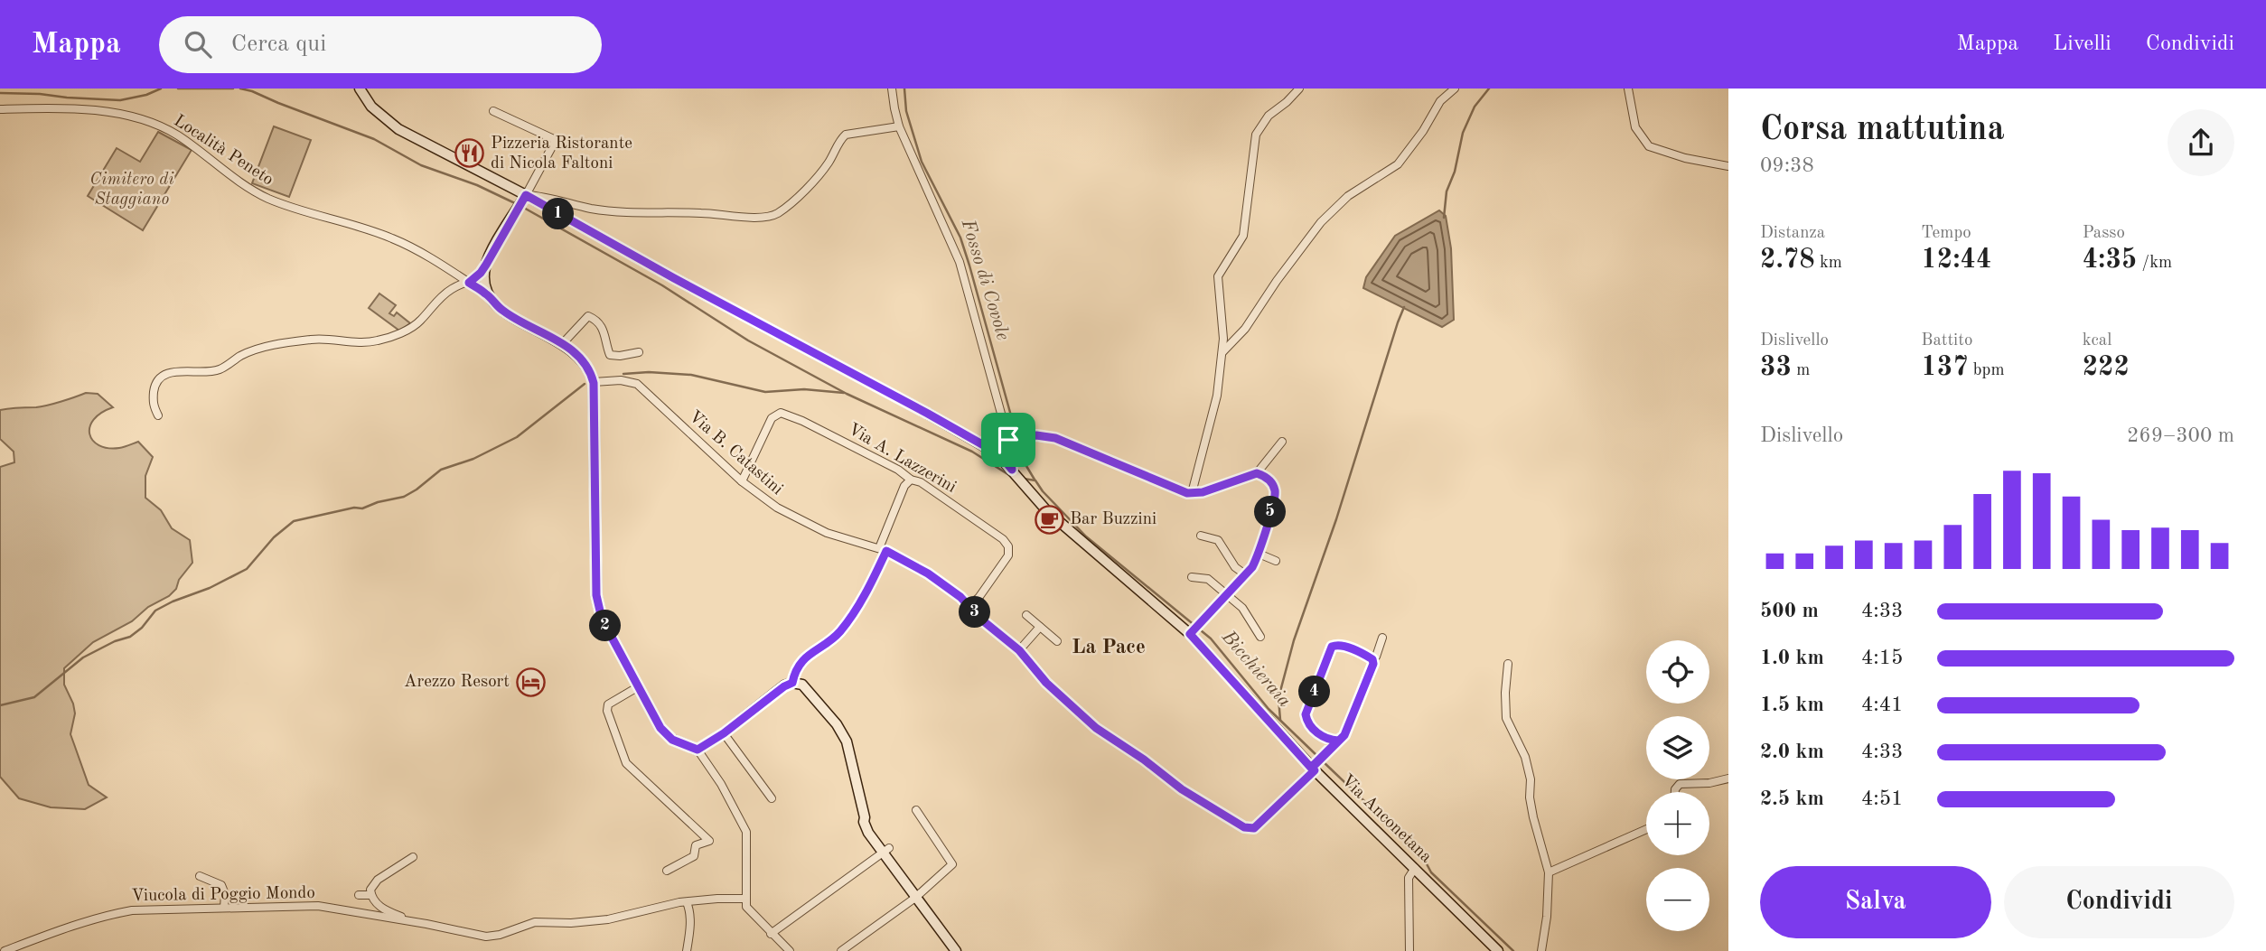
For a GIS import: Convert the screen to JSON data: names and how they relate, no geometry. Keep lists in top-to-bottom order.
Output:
{
  "streets": {
    "main road": ["Via Anconetana"],
    "street": [
      "Località Peneto",
      "Via B. Catastini",
      "Via A. Lazzerini",
      "Viucola di Poggio Mondo"
    ]
  },
  "crossings": [
    ["Via B. Catastini", "Via A. Lazzerini"],
    ["Via B. Catastini", "Via Anconetana"]
  ],
  "districts": ["La Pace"],
  "water": ["Fosso di Covole", "Bicchieraia"],
  "parks": ["Cimitero di Staggiano"],
  "places": {
    "restaurant": ["Pizzeria Ristorante di Nicola Faltoni"],
    "cafe": ["Bar Buzzini"],
    "hotel": ["Arezzo Resort"]
  },
  "page": {
    "header": "Mappa",
    "search": "Cerca qui",
    "nav": ["Mappa", "Livelli", "Condividi"],
    "heading": ["Corsa mattutina", "09:38"],
    "stats": [
      ["Distanza", "2.78 km"],
      ["Tempo", "12:44"],
      ["Passo", "4:35 /km"],
      ["Dislivello", "33 m"],
      ["Battito", "137 bpm"],
      ["kcal", "222"]
    ],
    "pins": [
      "1",
      "5",
      "3",
      "2",
      "4"
    ],
    "chart": ["Dislivello", "269–300 m"],
    "list": [
      {
        "name": "500 m",
        "note": "4:33"
      },
      {
        "name": "1.0 km",
        "note": "4:15"
      },
      {
        "name": "1.5 km",
        "note": "4:41"
      },
      {
        "name": "2.0 km",
        "note": "4:33"
      },
      {
        "name": "2.5 km",
        "note": "4:51"
      }
    ],
    "map_buttons": ["+", "−"],
    "buttons": ["Salva", "Condividi"]
  }
}
